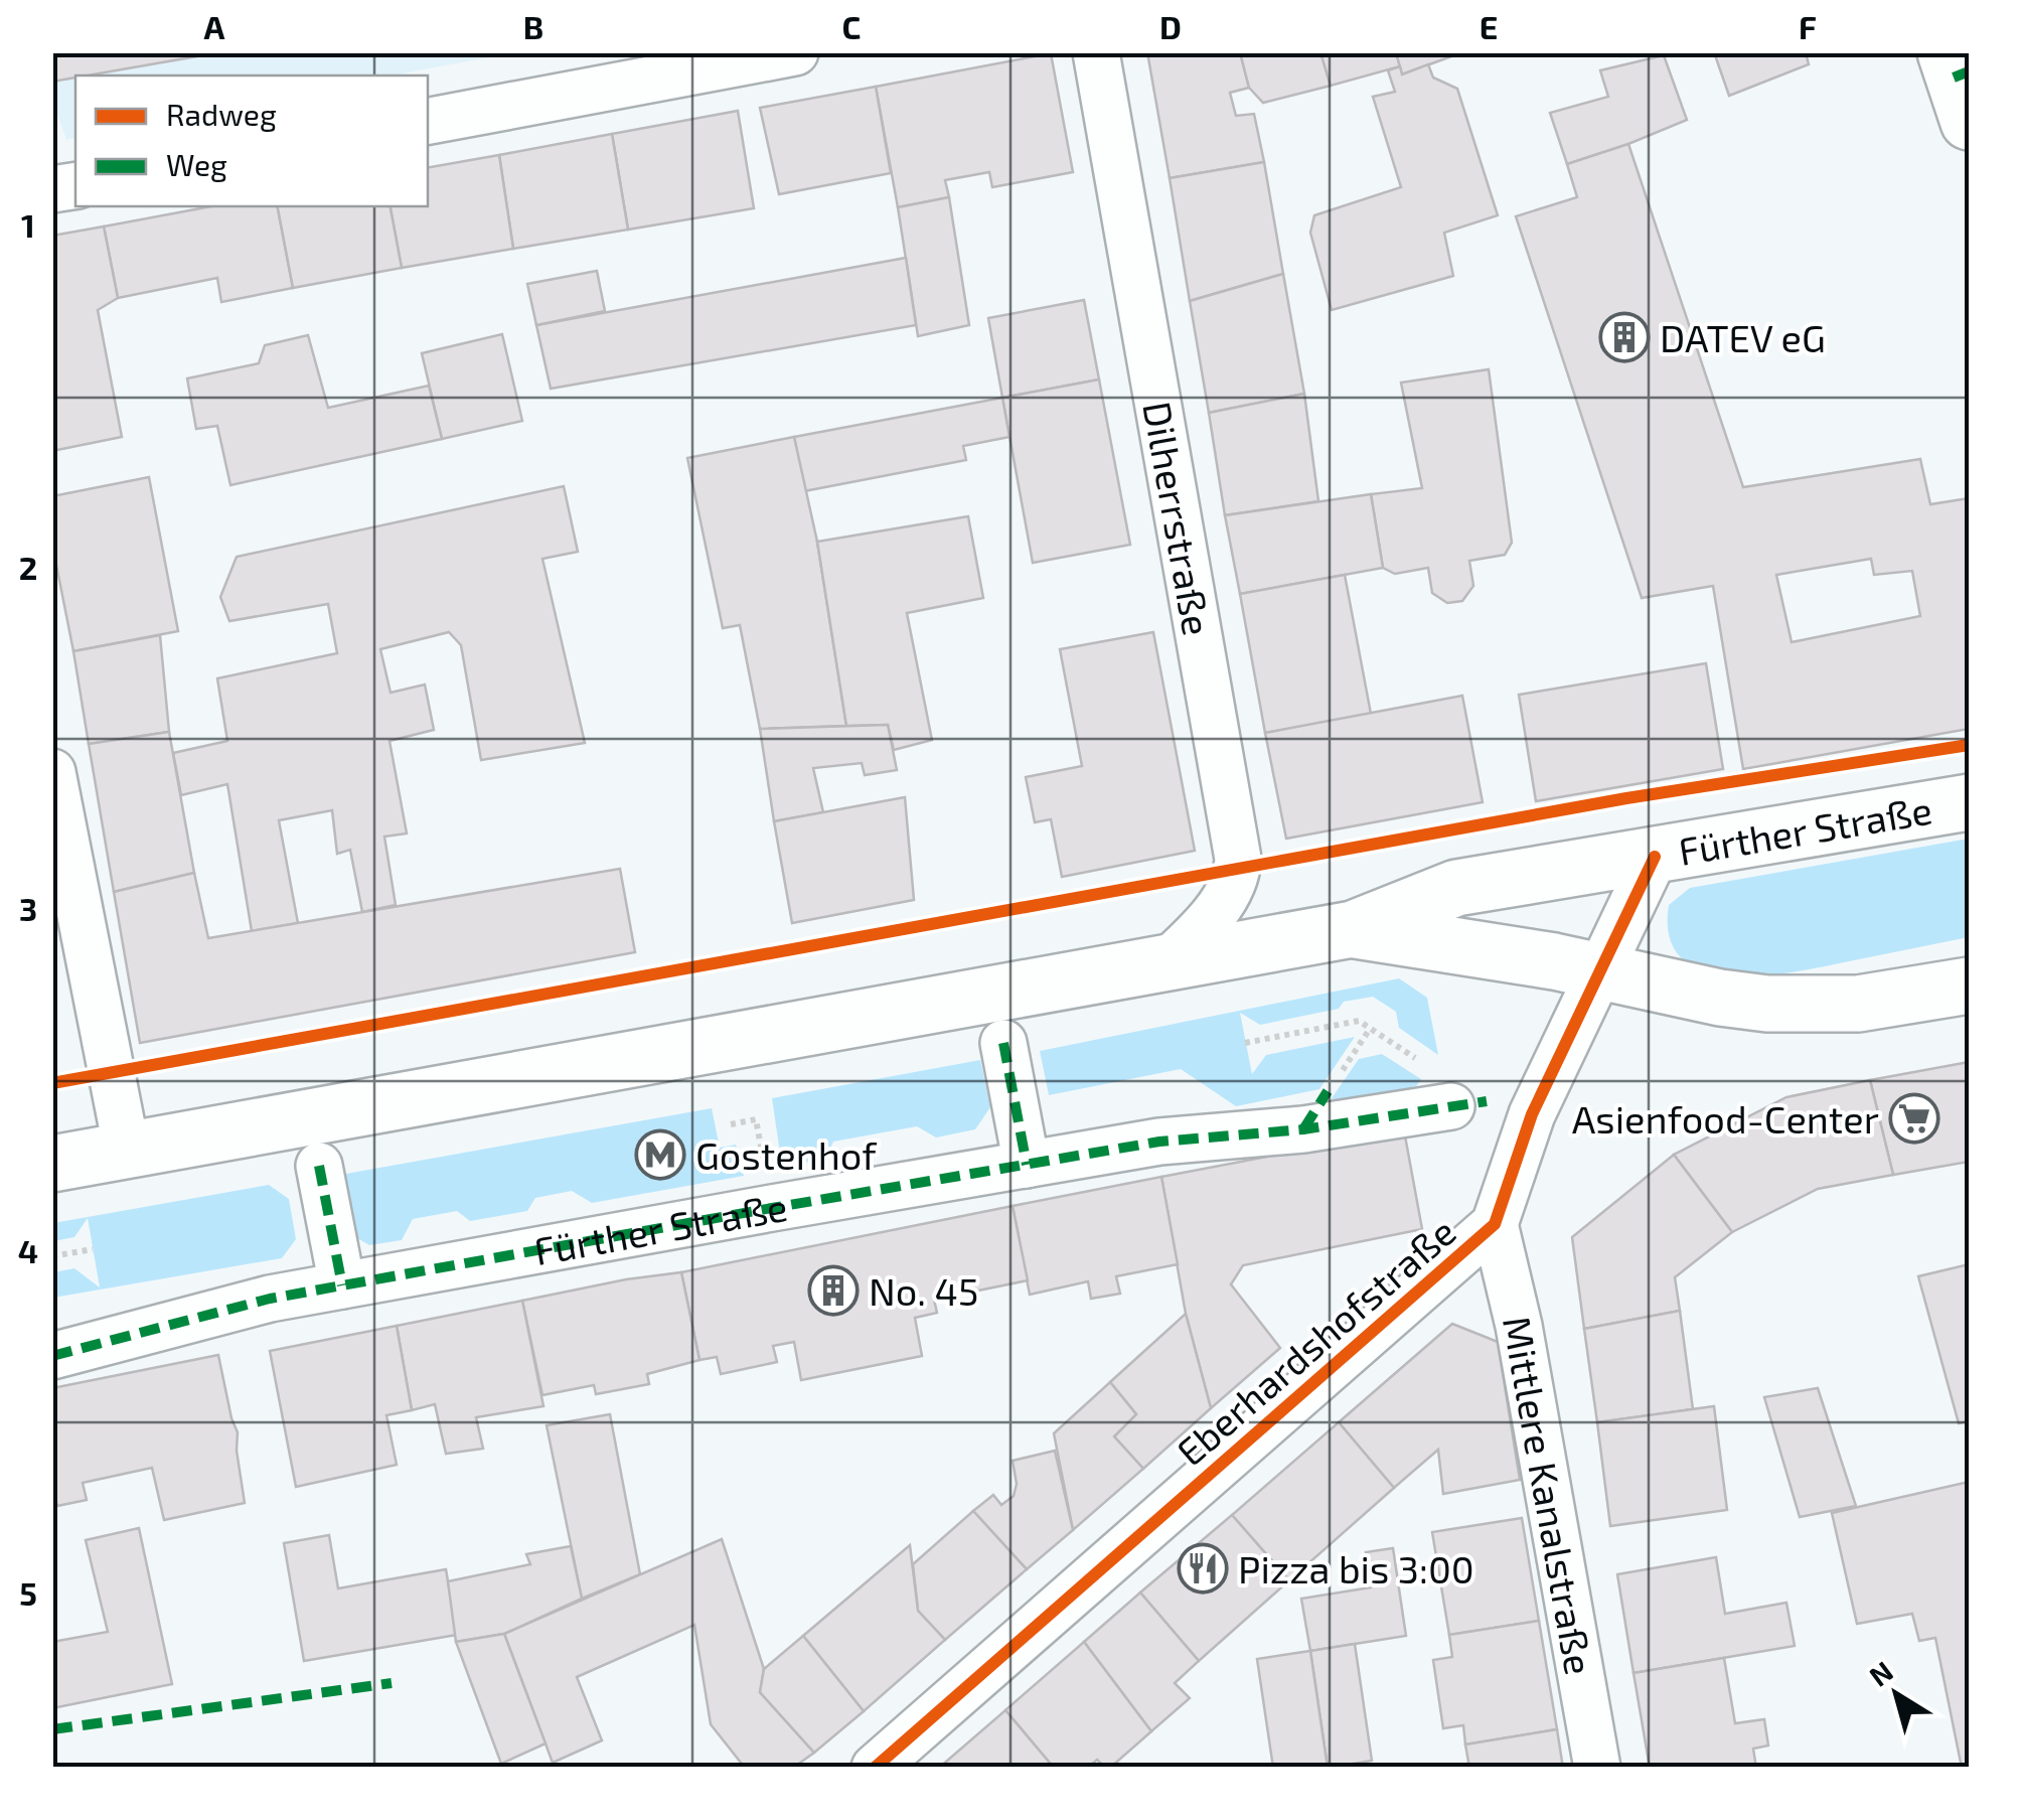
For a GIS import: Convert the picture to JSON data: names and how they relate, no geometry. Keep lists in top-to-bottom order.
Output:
{
  "streets": {
    "main road": ["Fürther Straße"],
    "street": ["Dilherrstraße", "Eberhardshofstraße", "Mittlere Kanalstraße"]
  },
  "crossings": [
    ["Dilherrstraße", "Fürther Straße"],
    ["Fürther Straße", "Eberhardshofstraße"],
    ["Eberhardshofstraße", "Mittlere Kanalstraße"]
  ],
  "places": {
    "building": ["DATEV eG", "No. 45"],
    "supermarket": ["Asienfood-Center"],
    "metro station": ["Gostenhof"],
    "restaurant": ["Pizza bis 3:00"]
  },
  "legend": ["Radweg", "Weg"],
  "north": "top left",
  "grid": {
    "columns": [
      "A",
      "B",
      "C",
      "D",
      "E",
      "F"
    ],
    "rows": [
      "1",
      "2",
      "3",
      "4",
      "5"
    ]
  }
}
